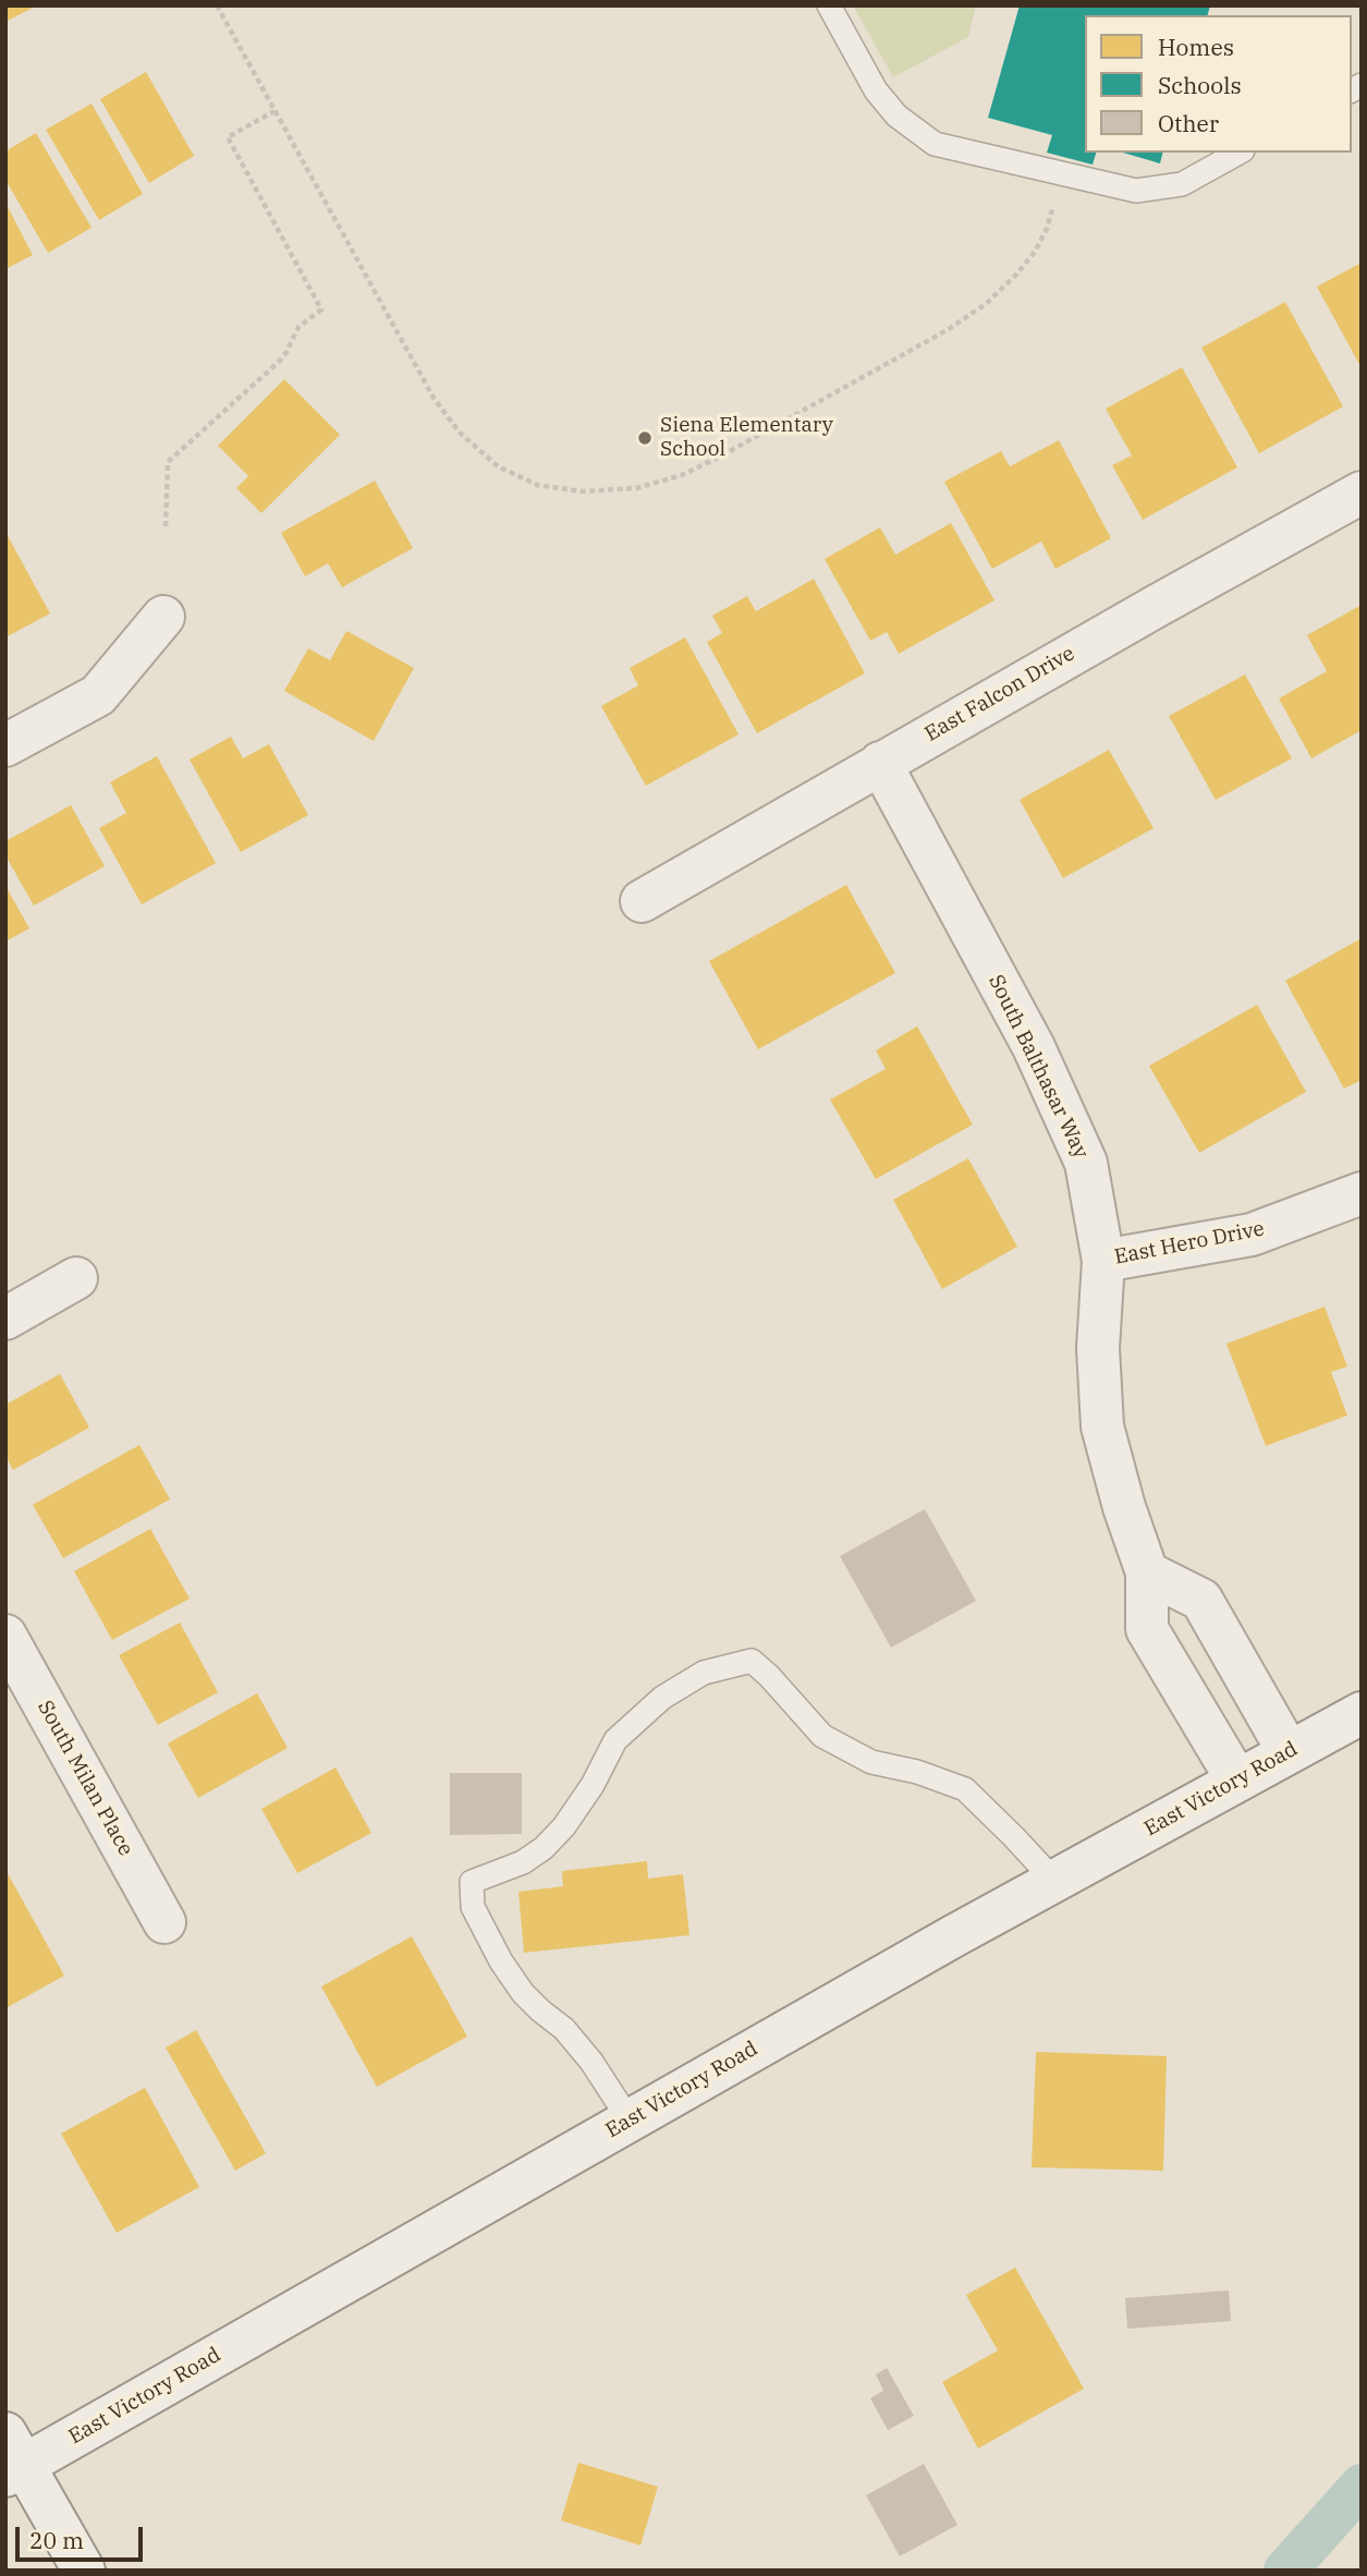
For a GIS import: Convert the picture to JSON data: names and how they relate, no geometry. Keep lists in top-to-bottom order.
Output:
{
  "streets": {
    "street": [
      "East Falcon Drive",
      "South Balthasar Way",
      "East Hero Drive",
      "South Milan Place",
      "East Victory Road"
    ]
  },
  "crossings": [
    ["East Falcon Drive", "South Balthasar Way"],
    ["South Balthasar Way", "East Hero Drive"],
    ["South Balthasar Way", "East Victory Road"]
  ],
  "places": ["Siena Elementary School"],
  "legend": ["Homes", "Schools", "Other"],
  "scale_bar": "20 m"
}
